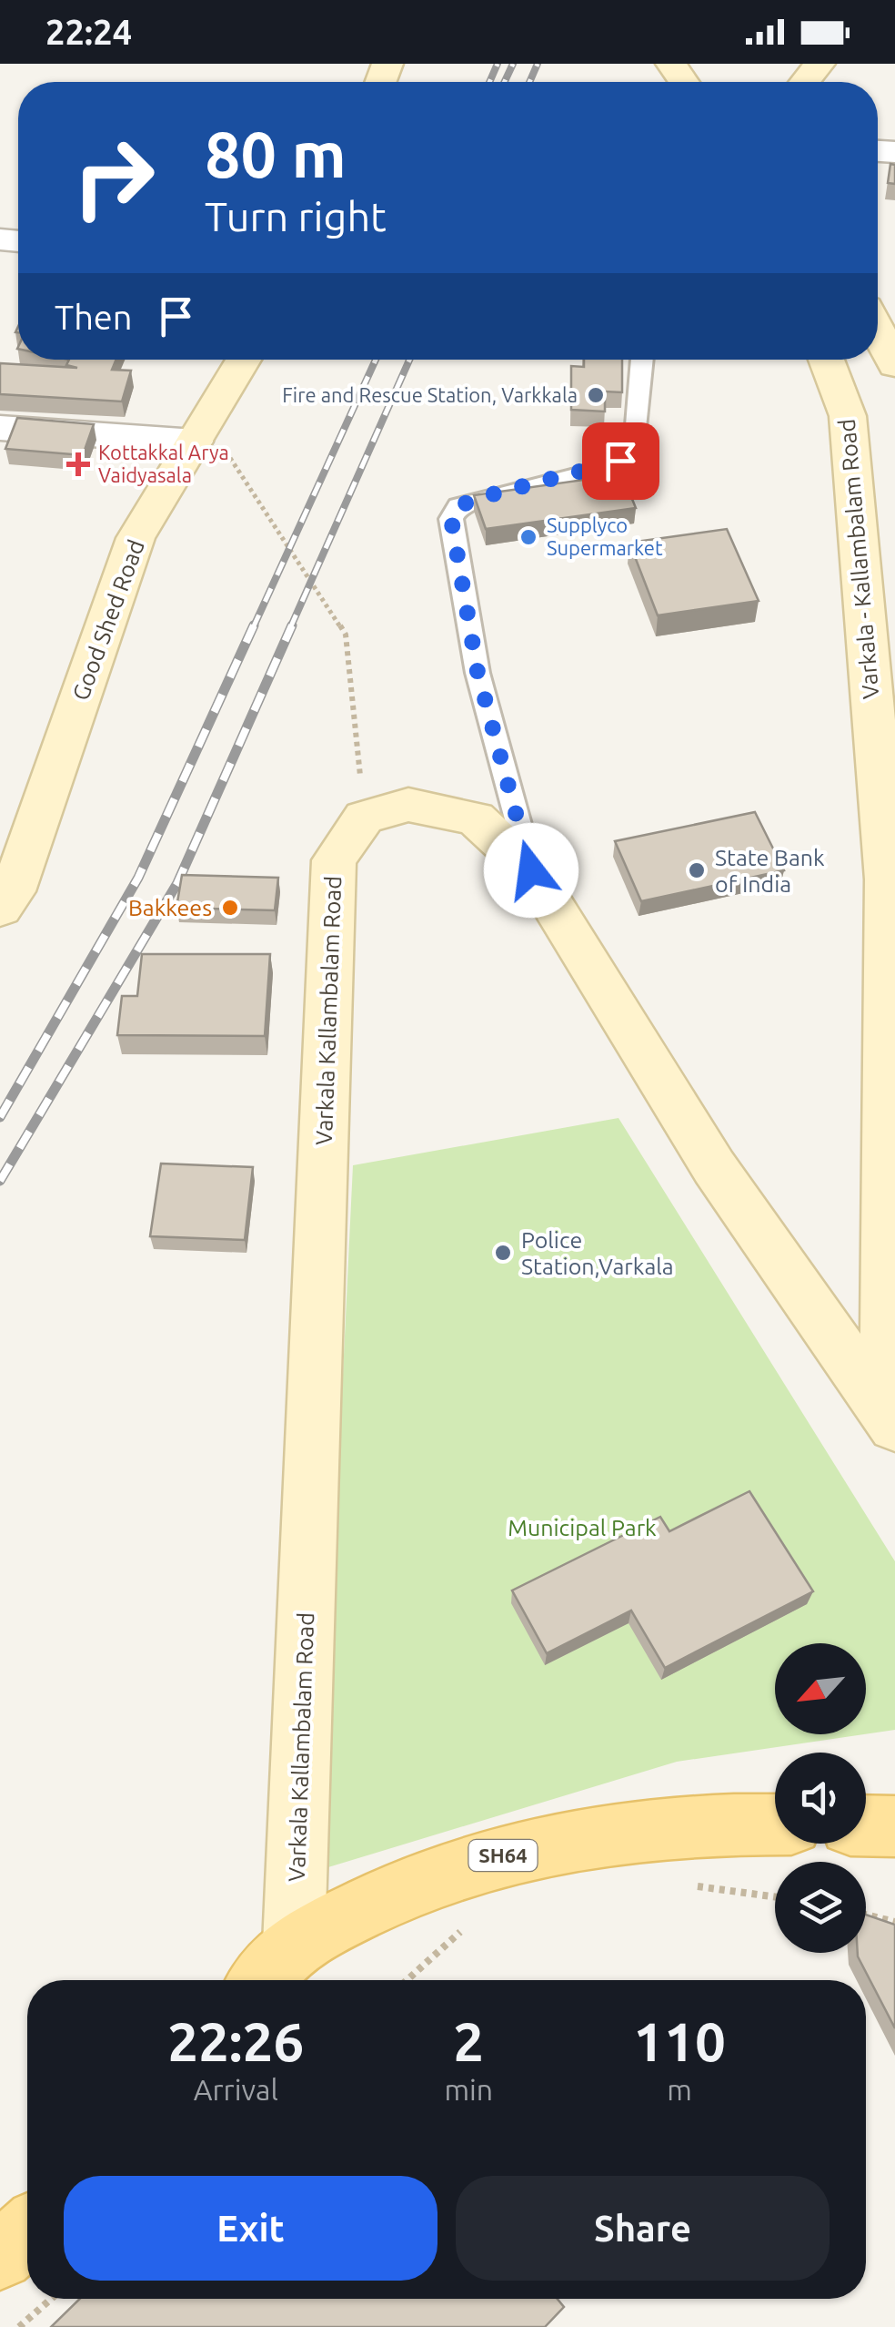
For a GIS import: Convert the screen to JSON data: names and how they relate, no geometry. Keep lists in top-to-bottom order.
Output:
{
  "streets": {
    "main road": ["SH64"],
    "street": ["Varkala - Kallambalam Road", "Good Shed Road", "Varkala Kallambalam Road"]
  },
  "crossings": [
    ["Varkala Kallambalam Road", "SH64"]
  ],
  "parks": ["Municipal Park"],
  "places": {
    "other": [
      "Fire and Rescue Station, Varkkala",
      "Supplyco Supermarket",
      "State Bank of India",
      "Bakkees",
      "Police Station,Varkala"
    ],
    "health": ["Kottakkal Arya Vaidyasala"]
  },
  "north": "bottom left",
  "page": {
    "status": "22:24",
    "turn": ["80 m", "Turn right"],
    "then": "Then",
    "eta": [
      "22:26",
      "Arrival",
      "2",
      "min",
      "110",
      "m"
    ],
    "buttons": ["Exit", "Share"]
  }
}
